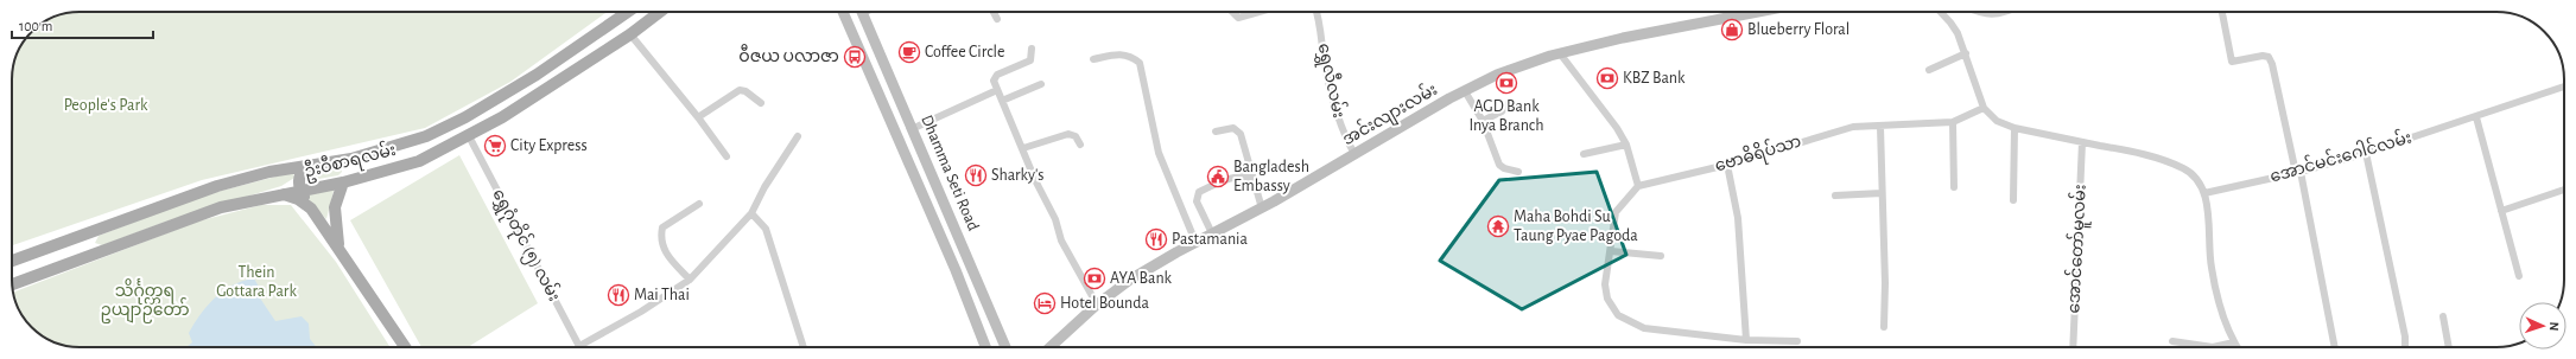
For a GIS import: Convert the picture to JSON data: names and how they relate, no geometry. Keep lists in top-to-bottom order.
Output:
{
  "streets": {
    "main road": ["အင်းလျားလမ်း", "ဦးဝီစာရလမ်း", "Dhamma Seti Road"],
    "street": [
      "ရွှေလီလမ်း",
      "ဗောဓိရိပ်သာ",
      "အောင်မင်းဂေါင်လမ်း",
      "ရွှေဂုံတိုင် (၅) လမ်း",
      "အောင်တော်မူလမ်း"
    ]
  },
  "crossings": [
    ["ရွှေလီလမ်း", "အင်းလျားလမ်း"],
    ["ဦးဝီစာရလမ်း", "ရွှေဂုံတိုင် (၅) လမ်း"]
  ],
  "parks": ["People's Park", "Thein Gottara Park", "သိင်္ဂုတ္တရ ဥယျာဉ်တော်"],
  "places": {
    "shop": ["Blueberry Floral"],
    "cafe": ["Coffee Circle"],
    "bus stop": ["ဝီဇယ ပလာဇာ"],
    "bank": ["KBZ Bank", "AGD Bank Inya Branch", "AYA Bank"],
    "supermarket": ["City Express"],
    "restaurant": ["Sharky's", "Pastamania", "Mai Thai"],
    "public building": ["Bangladesh Embassy"],
    "temple": ["Maha Bohdi Su Taung Pyae Pagoda"],
    "hotel": ["Hotel Bounda"]
  },
  "scale_bar": "100 m",
  "north": "right"
}
